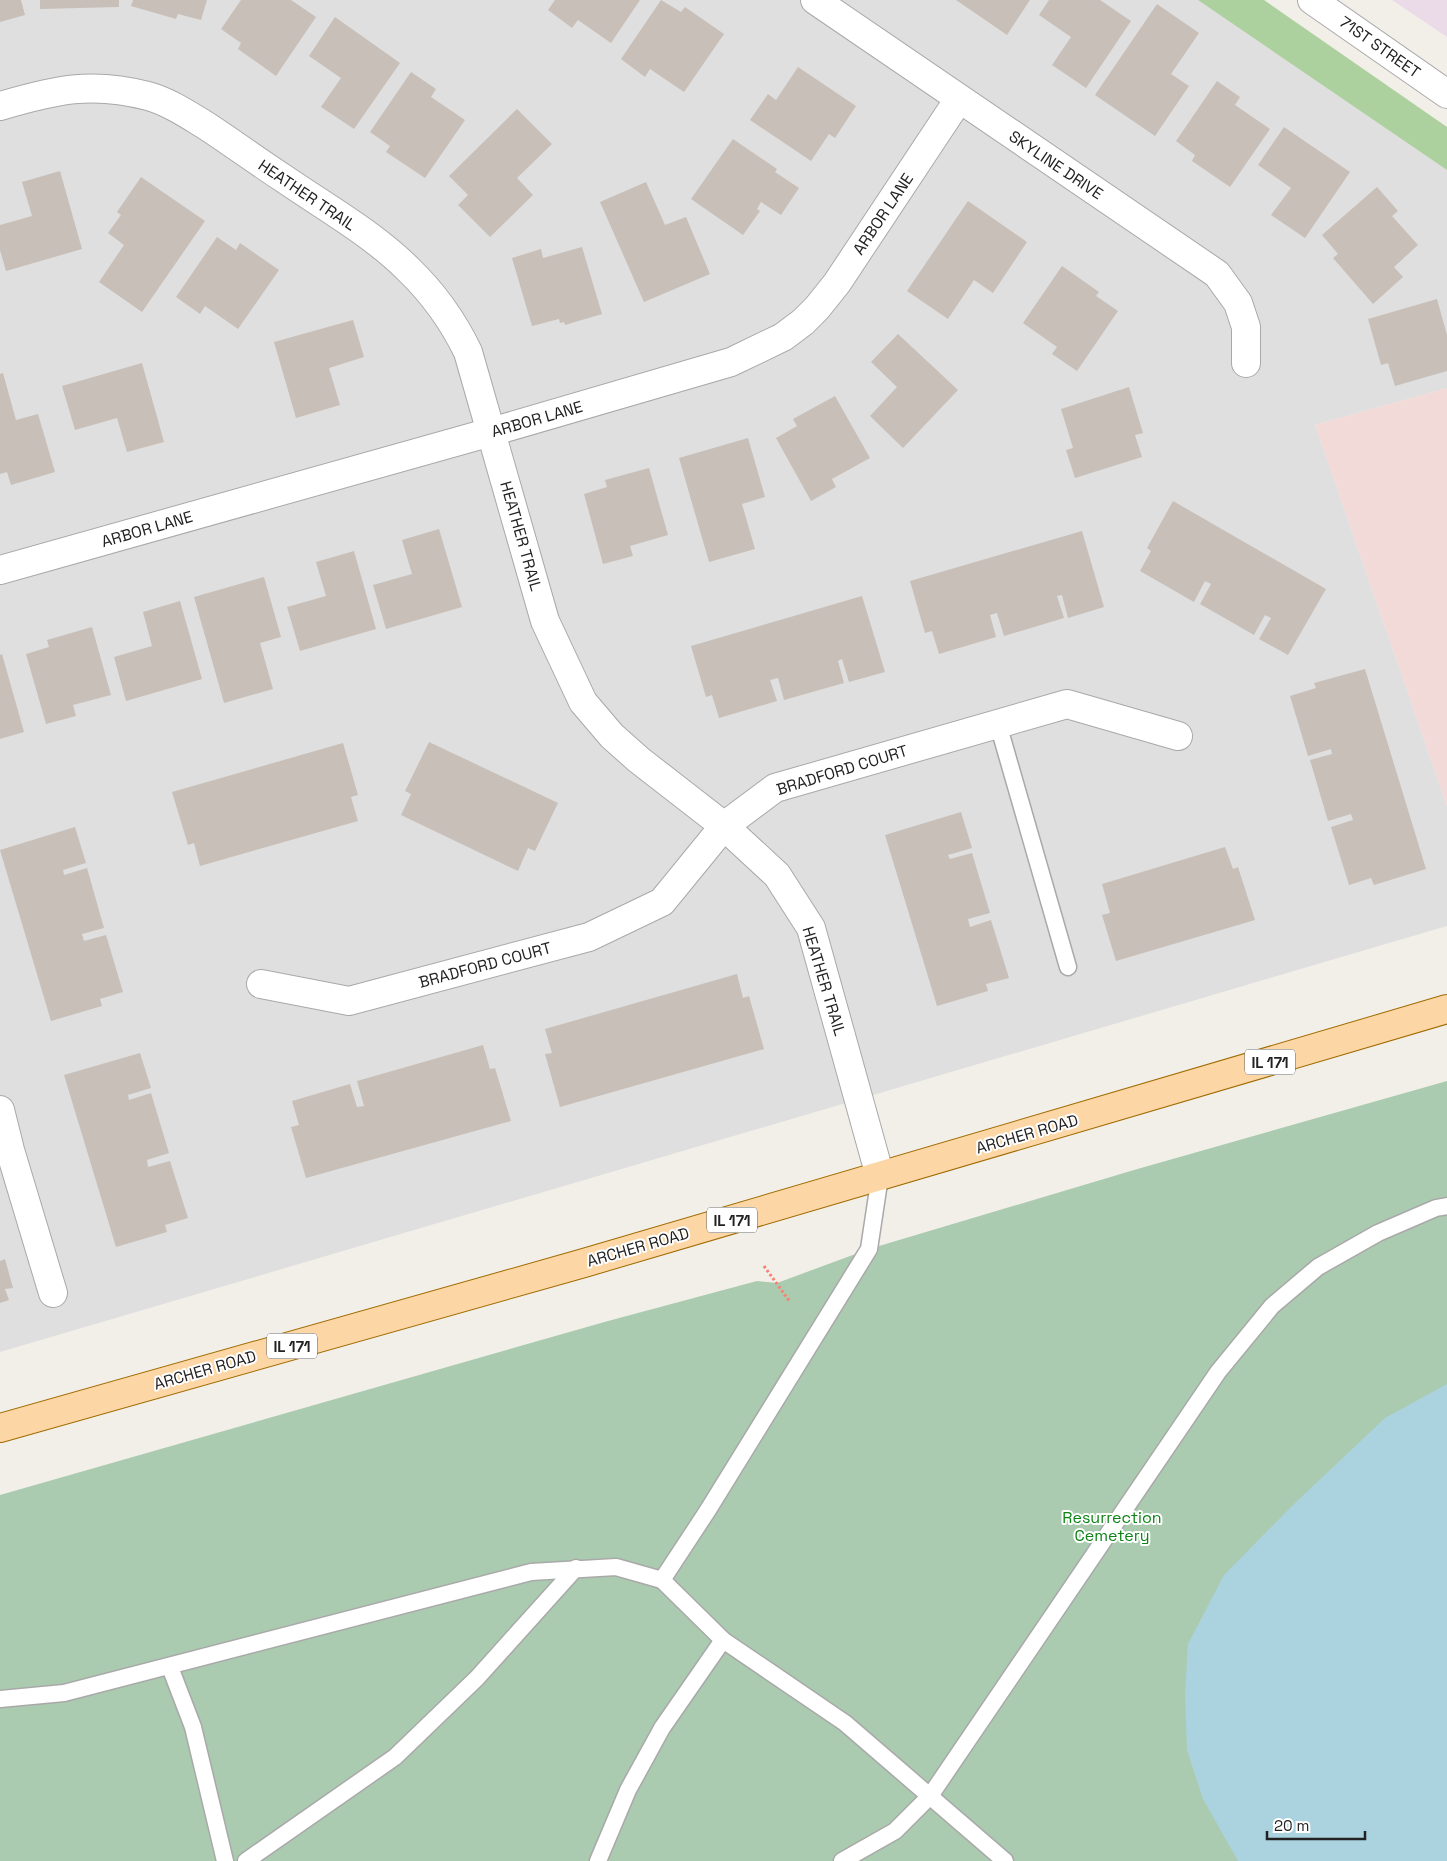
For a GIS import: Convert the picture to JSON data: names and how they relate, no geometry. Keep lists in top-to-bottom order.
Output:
{
  "streets": {
    "main road": ["IL 171", "ARCHER ROAD"],
    "street": [
      "71ST STREET",
      "SKYLINE DRIVE",
      "HEATHER TRAIL",
      "ARBOR LANE",
      "BRADFORD COURT"
    ]
  },
  "crossings": [
    ["SKYLINE DRIVE", "ARBOR LANE"],
    ["HEATHER TRAIL", "ARBOR LANE"],
    ["HEATHER TRAIL", "BRADFORD COURT"],
    ["HEATHER TRAIL", "ARCHER ROAD"]
  ],
  "parks": ["Resurrection Cemetery"],
  "scale_bar": "20 m"
}
